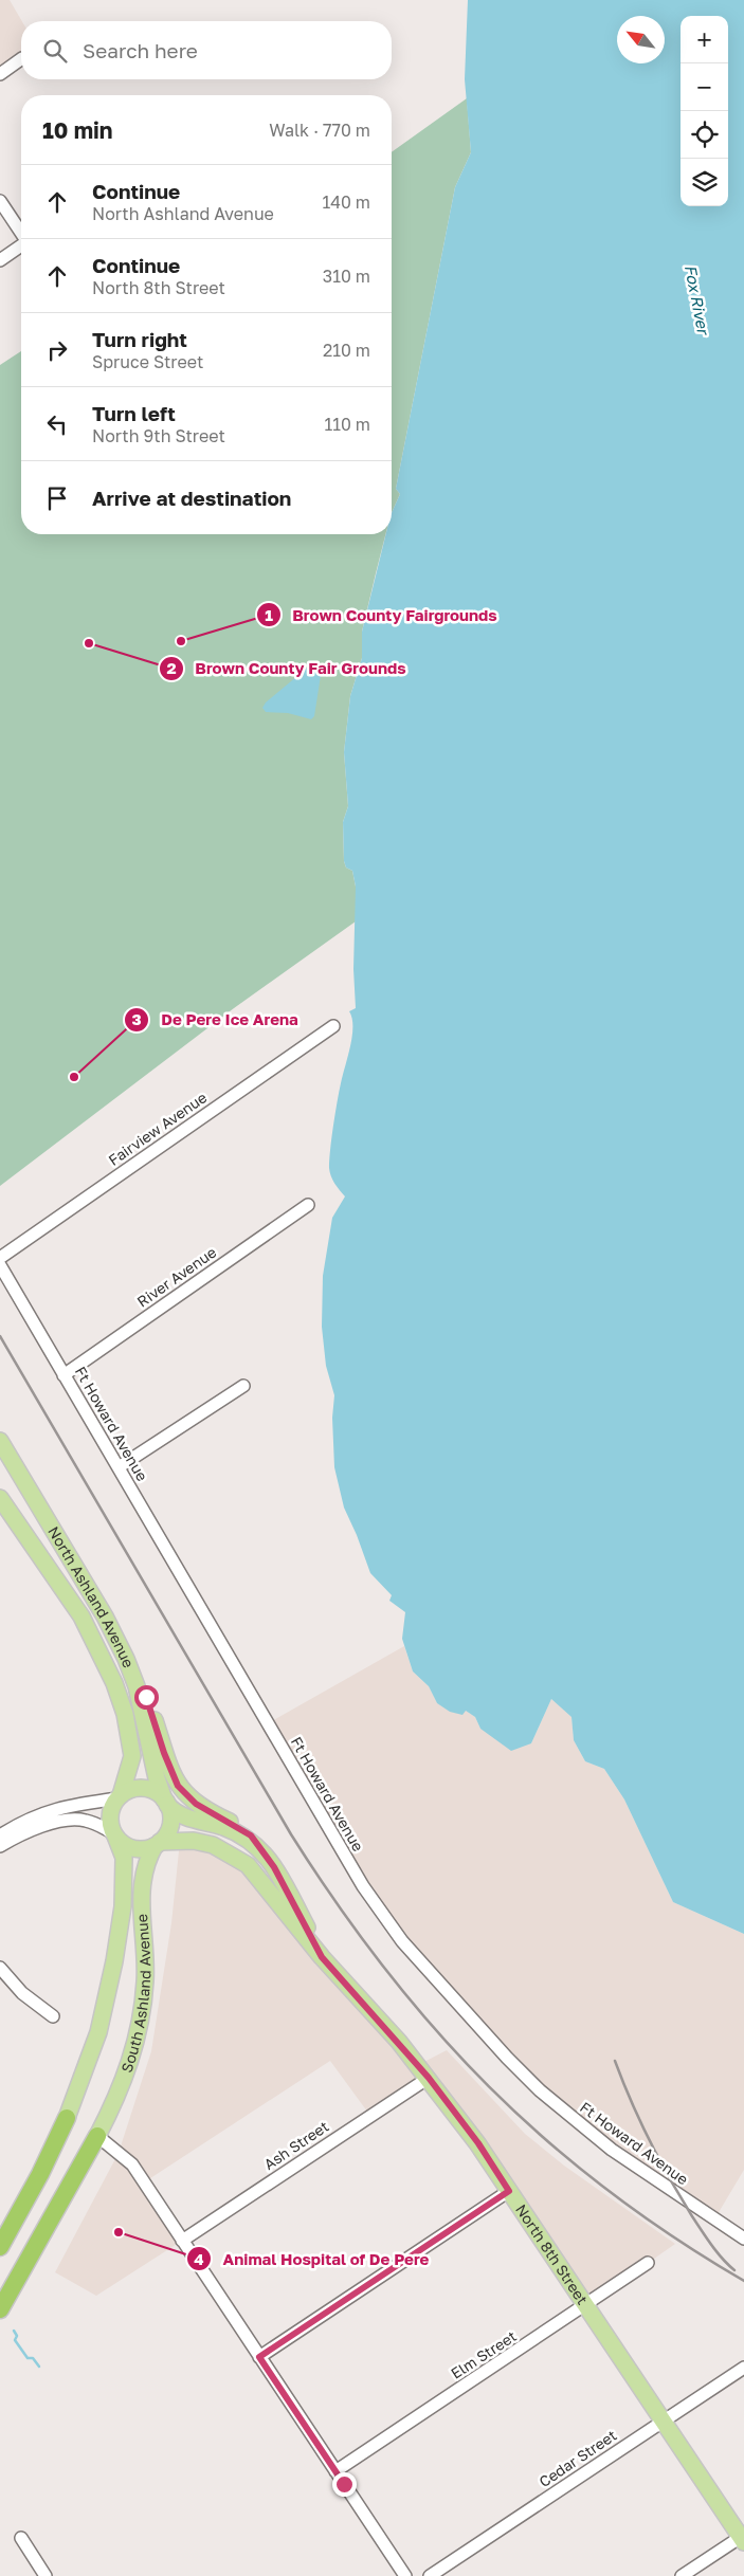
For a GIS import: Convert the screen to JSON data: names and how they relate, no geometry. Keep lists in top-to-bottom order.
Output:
{
  "streets": {
    "main road": ["North Ashland Avenue", "South Ashland Avenue", "North 8th Street"],
    "street": [
      "Fairview Avenue",
      "River Avenue",
      "Ft Howard Avenue",
      "Ash Street",
      "Elm Street",
      "Cedar Street"
    ]
  },
  "crossings": [
    ["River Avenue", "Ft Howard Avenue"],
    ["North Ashland Avenue", "South Ashland Avenue"],
    ["North Ashland Avenue", "North 8th Street"],
    ["South Ashland Avenue", "North 8th Street"],
    ["Ash Street", "North 8th Street"],
    ["North 8th Street", "Elm Street"],
    ["North 8th Street", "Cedar Street"]
  ],
  "water": ["Fox River"],
  "places": [
    "Brown County Fairgrounds",
    "Brown County Fair Grounds",
    "De Pere Ice Arena",
    "Animal Hospital of De Pere"
  ],
  "north": "top left",
  "page": {
    "map_buttons": ["+", "−"],
    "search": "Search here",
    "heading": ["10 min", "Walk · 770 m"],
    "list": [
      ["Continue", "North Ashland Avenue", "140 m"],
      ["Continue", "North 8th Street", "310 m"],
      ["Turn right", "Spruce Street", "210 m"],
      ["Turn left", "North 9th Street", "110 m"],
      "Arrive at destination"
    ]
  }
}
